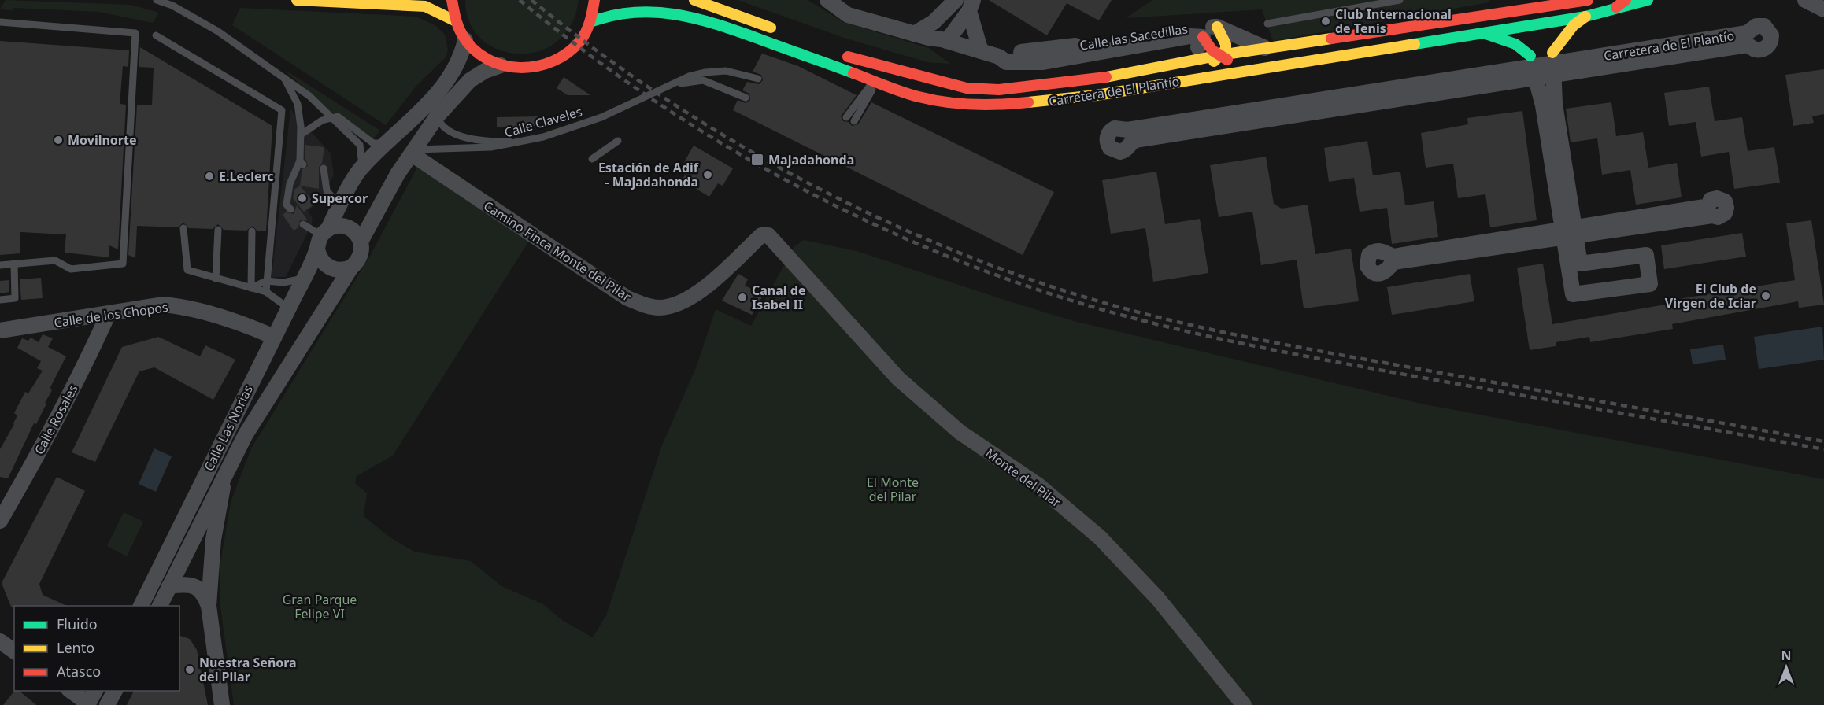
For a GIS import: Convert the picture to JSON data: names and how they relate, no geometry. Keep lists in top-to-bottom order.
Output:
{
  "streets": {
    "main road": ["Carretera de El Plantío"],
    "street": [
      "Calle las Sacedillas",
      "Camino Finca Monte del Pilar",
      "Calle de los Chopos",
      "Calle Rosales",
      "Calle Las Norias",
      "Monte del Pilar"
    ],
    "lane": ["Calle Claveles"]
  },
  "crossings": [
    ["Calle las Sacedillas", "Carretera de El Plantío"],
    ["Calle Claveles", "Camino Finca Monte del Pilar"],
    ["Calle Claveles", "Calle Las Norias"],
    ["Camino Finca Monte del Pilar", "Calle Las Norias"],
    ["Camino Finca Monte del Pilar", "Monte del Pilar"],
    ["Calle de los Chopos", "Calle Rosales"],
    ["Calle de los Chopos", "Calle Las Norias"]
  ],
  "parks": ["El Monte del Pilar", "Gran Parque Felipe VI"],
  "places": {
    "other": [
      "Club Internacional de Tenis",
      "Movilnorte",
      "Estación de Adif - Majadahonda",
      "E.Leclerc",
      "Supercor",
      "El Club de Virgen de Iciar",
      "Canal de Isabel II",
      "Nuestra Señora del Pilar"
    ],
    "transit": ["Majadahonda"]
  },
  "legend": ["Fluido", "Lento", "Atasco"],
  "north": "top"
}
